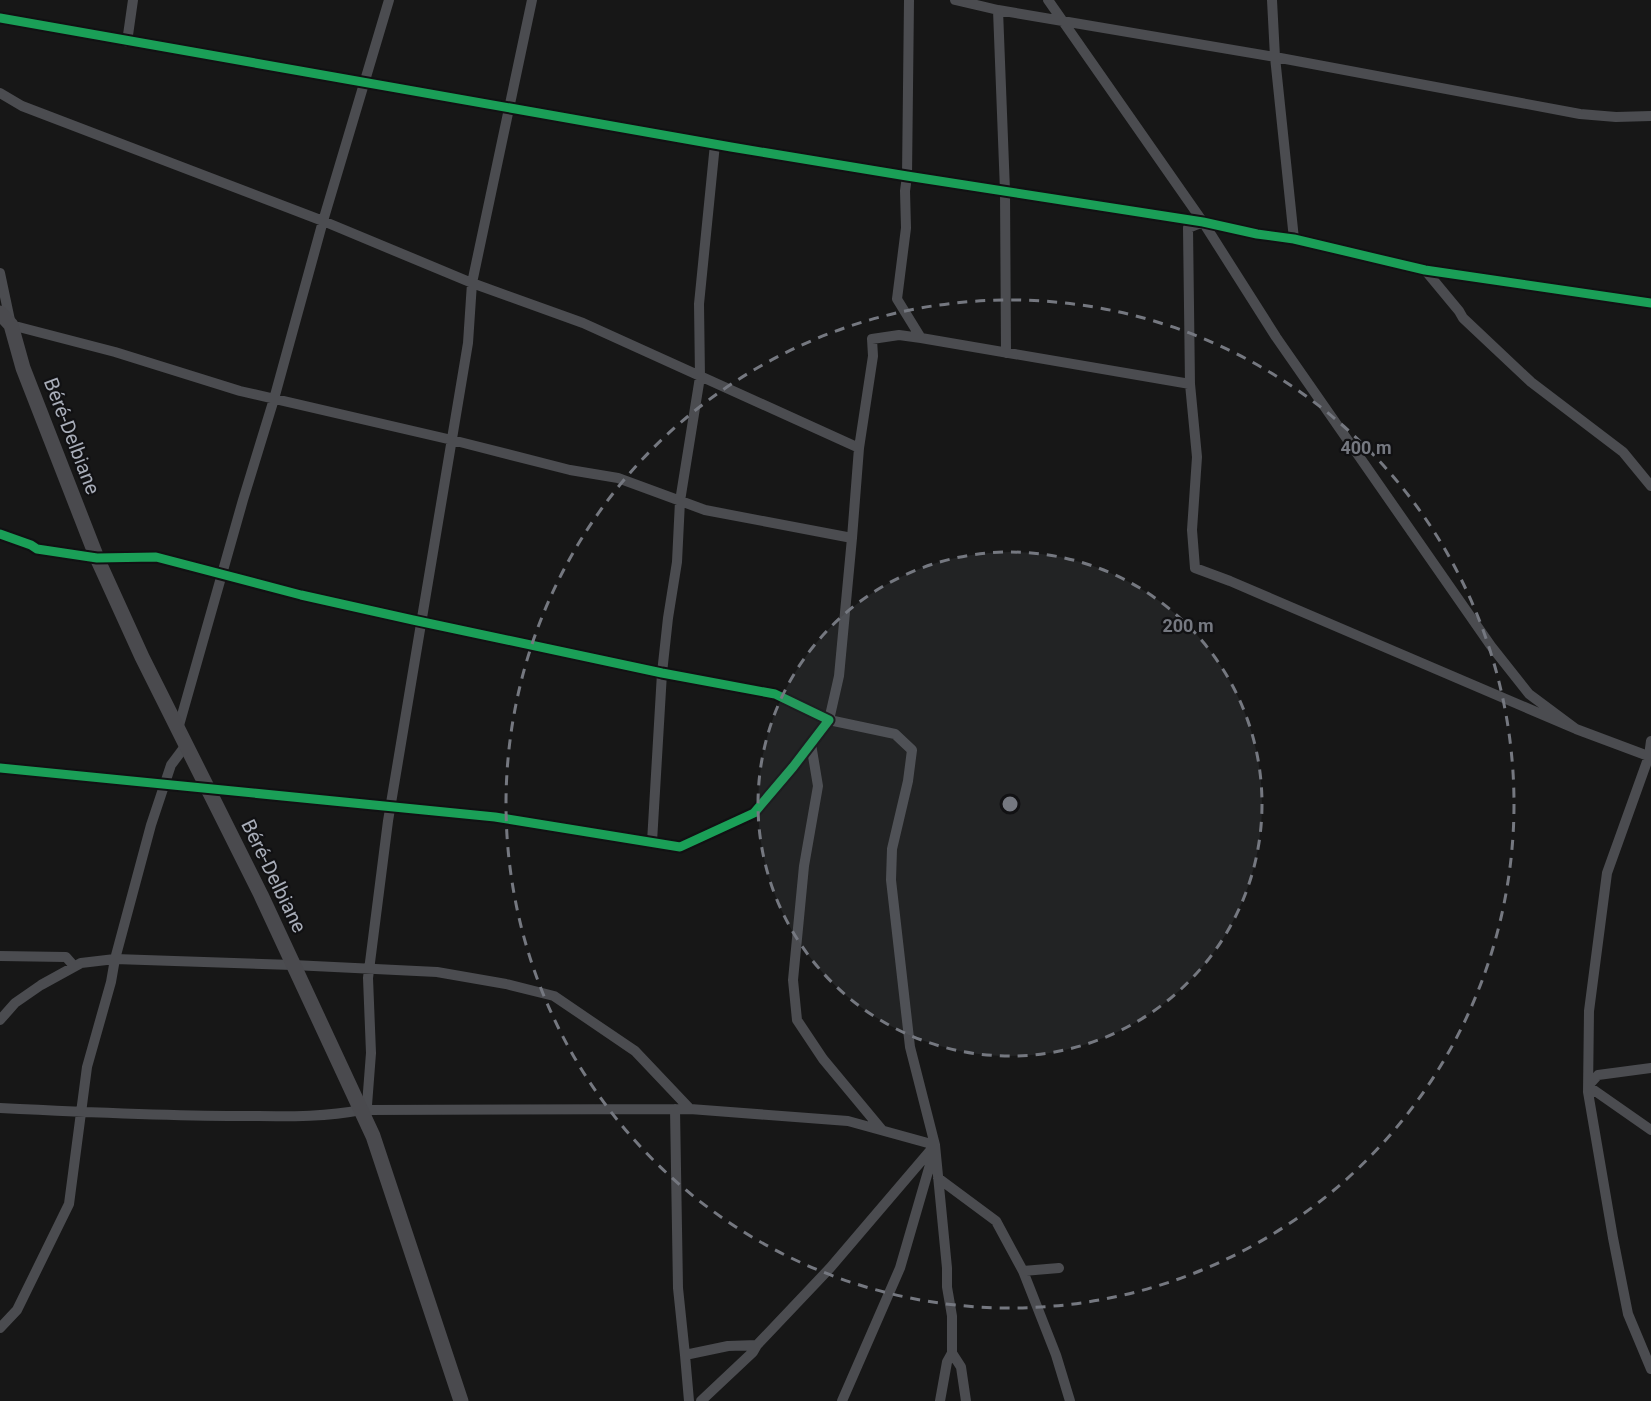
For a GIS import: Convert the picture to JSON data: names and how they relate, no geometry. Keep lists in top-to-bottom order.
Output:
{
  "streets": {
    "street": ["Béré-Delbiane"]
  },
  "rings": ["400 m", "200 m"]
}
